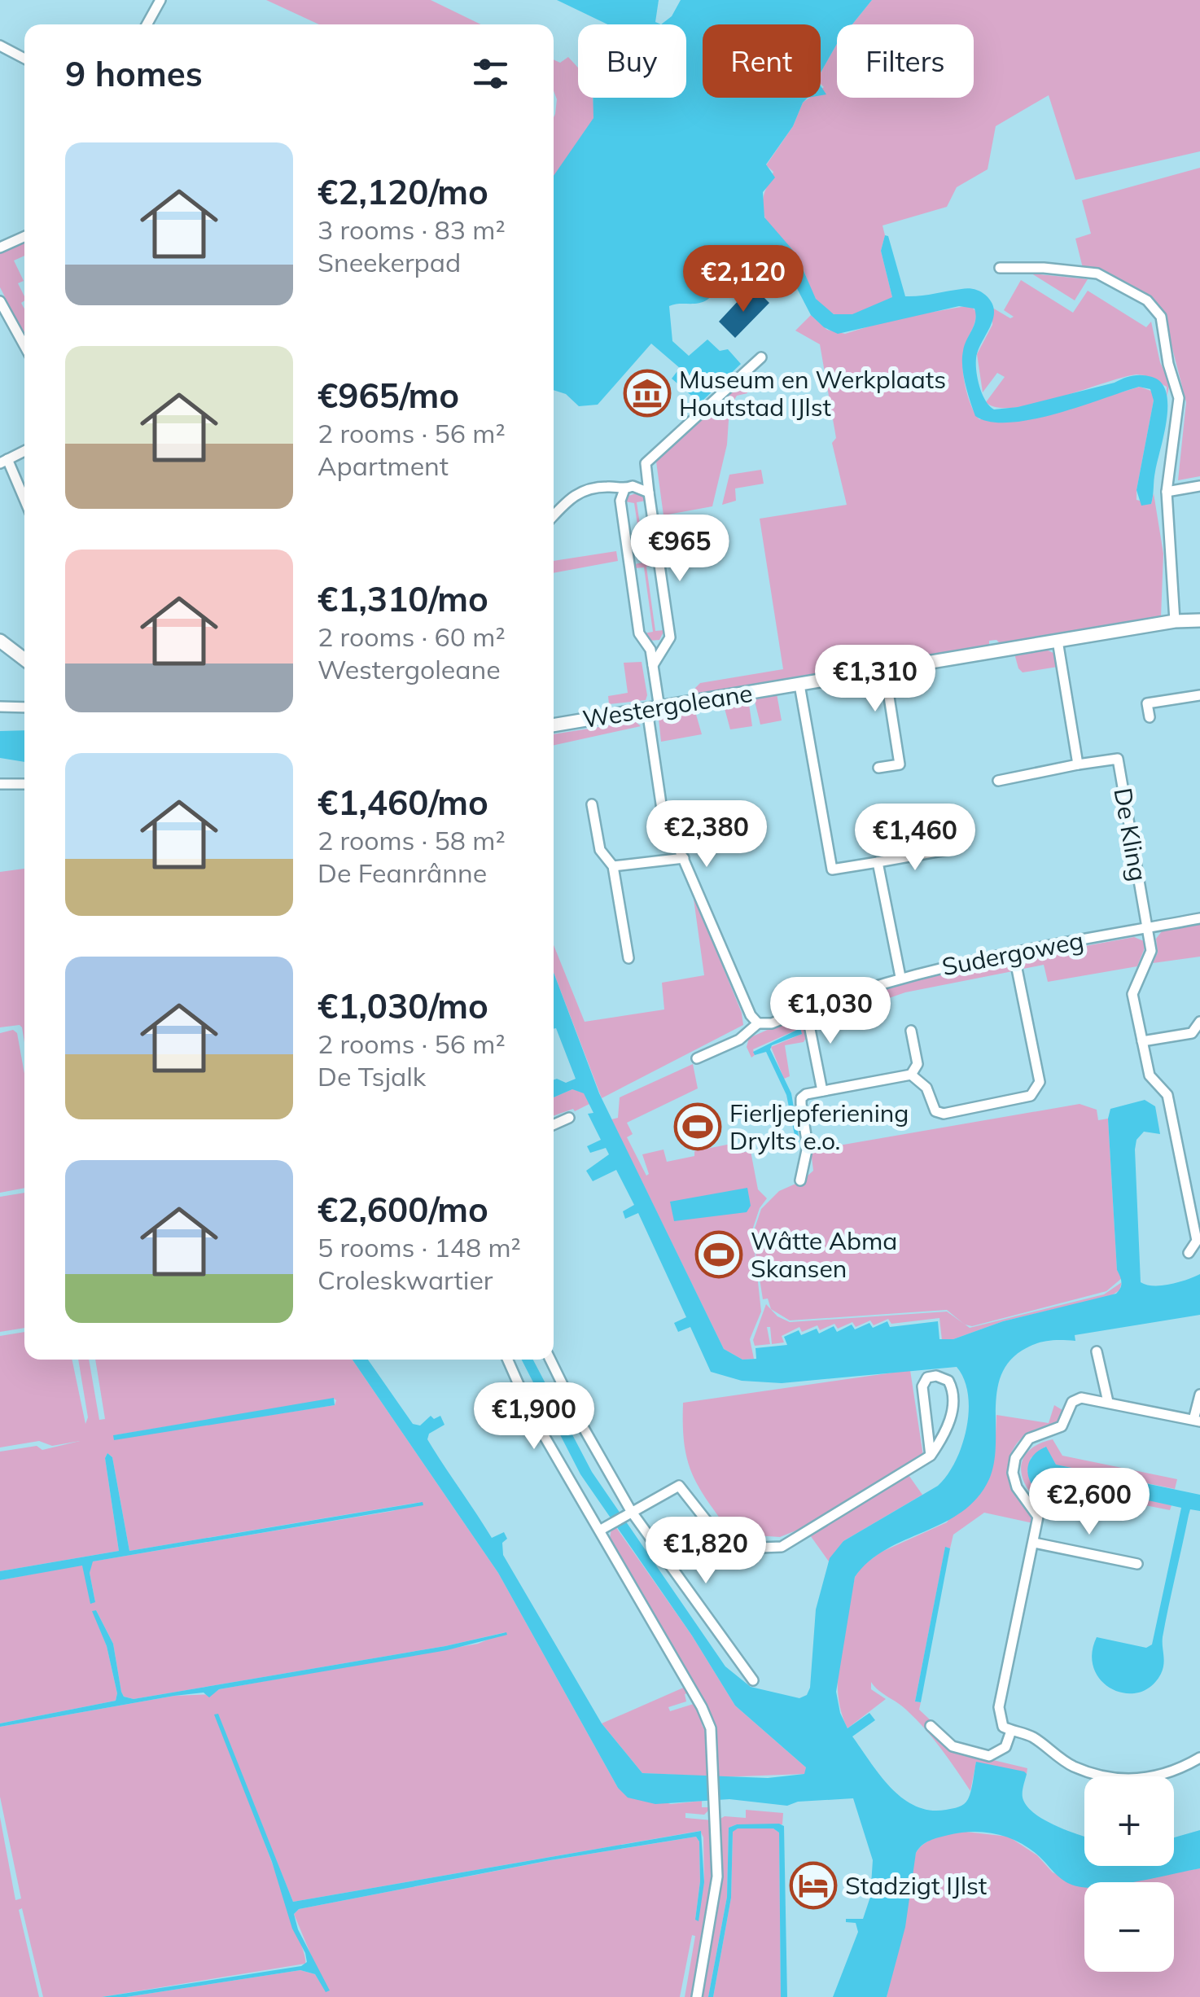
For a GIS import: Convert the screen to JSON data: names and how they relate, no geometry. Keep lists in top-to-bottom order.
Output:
{
  "streets": {
    "street": ["Westergoleane", "De Kling", "Sudergoweg"]
  },
  "crossings": [
    ["De Kling", "Sudergoweg"]
  ],
  "places": {
    "museum": ["Museum en Werkplaats Houtstad IJlst"],
    "sports": ["Fierljepferiening Drylts e.o.", "Wâtte Abma Skansen"],
    "hotel": ["Stadzigt IJlst"]
  },
  "page": {
    "chip": ["Buy", "Rent", "Filters"],
    "heading": "9 homes",
    "list": [
      {
        "name": "€2,120/mo",
        "note": "3 rooms · 83 m² · Sneekerpad"
      },
      {
        "name": "€965/mo",
        "note": "2 rooms · 56 m² · Apartment"
      },
      {
        "name": "€1,310/mo",
        "note": "2 rooms · 60 m² · Westergoleane"
      },
      {
        "name": "€1,460/mo",
        "note": "2 rooms · 58 m² · De Feanrânne"
      },
      {
        "name": "€1,030/mo",
        "note": "2 rooms · 56 m² · De Tsjalk"
      },
      {
        "name": "€2,600/mo",
        "note": "5 rooms · 148 m² · Croleskwartier"
      }
    ],
    "price": [
      "€2,120",
      "€965",
      "€1,310",
      "€2,380",
      "€1,460",
      "€1,030",
      "€1,900",
      "€2,600",
      "€1,820"
    ],
    "map_buttons": ["+", "−"]
  }
}
